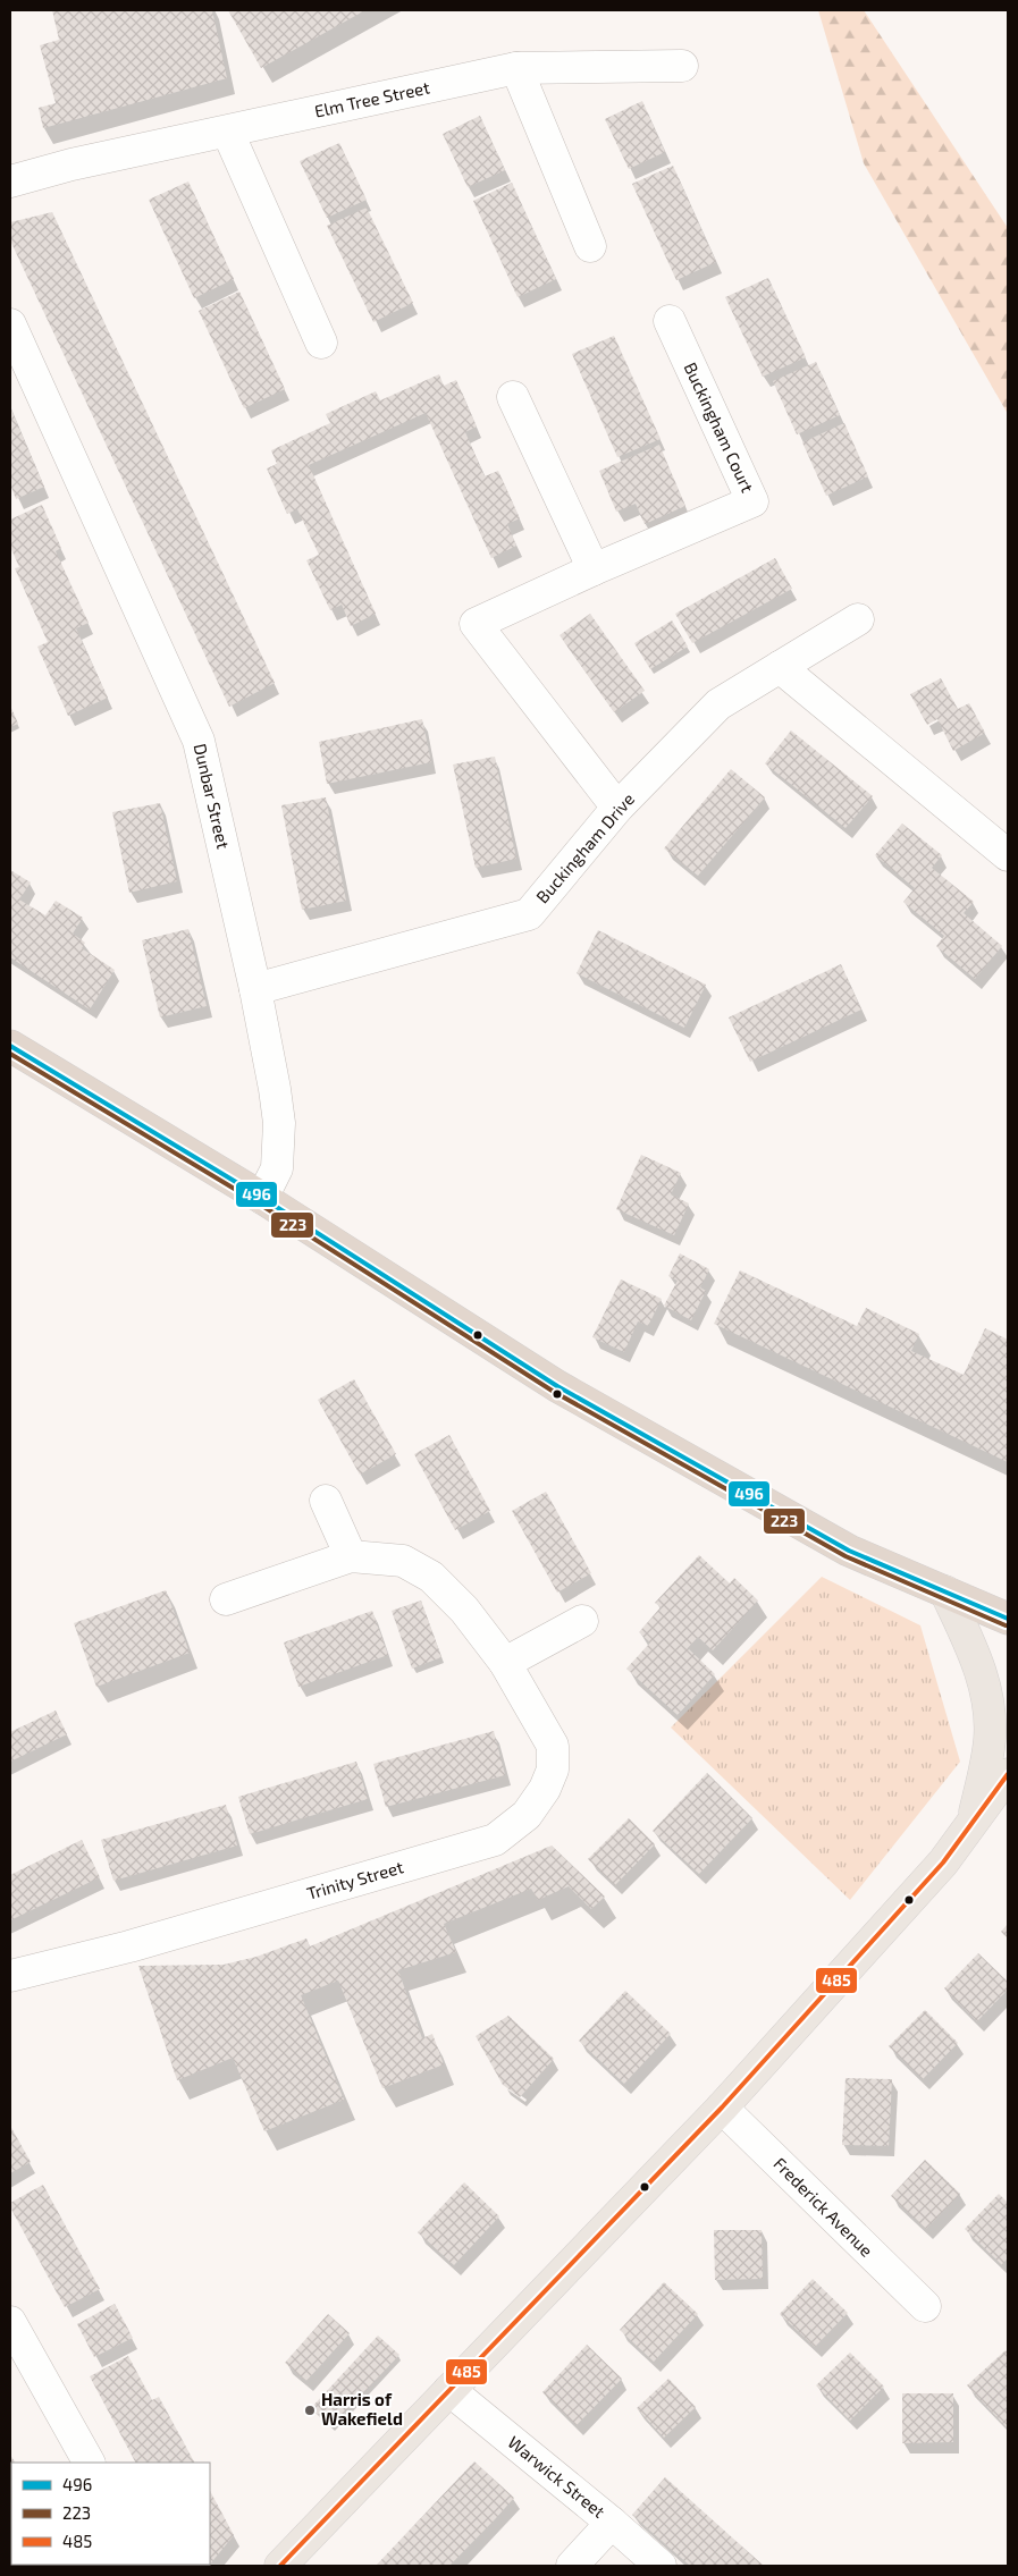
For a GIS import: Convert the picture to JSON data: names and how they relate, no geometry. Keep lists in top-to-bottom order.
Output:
{
  "streets": {
    "street": [
      "Elm Tree Street",
      "Buckingham Court",
      "Dunbar Street",
      "Buckingham Drive",
      "Trinity Street",
      "Frederick Avenue",
      "Warwick Street"
    ]
  },
  "crossings": [
    ["Buckingham Court", "Buckingham Drive"],
    ["Dunbar Street", "Buckingham Drive"]
  ],
  "places": ["Harris of Wakefield"],
  "lines": ["transit line 496", "transit line 223", "transit line 485"],
  "legend": ["496", "223", "485"]
}
